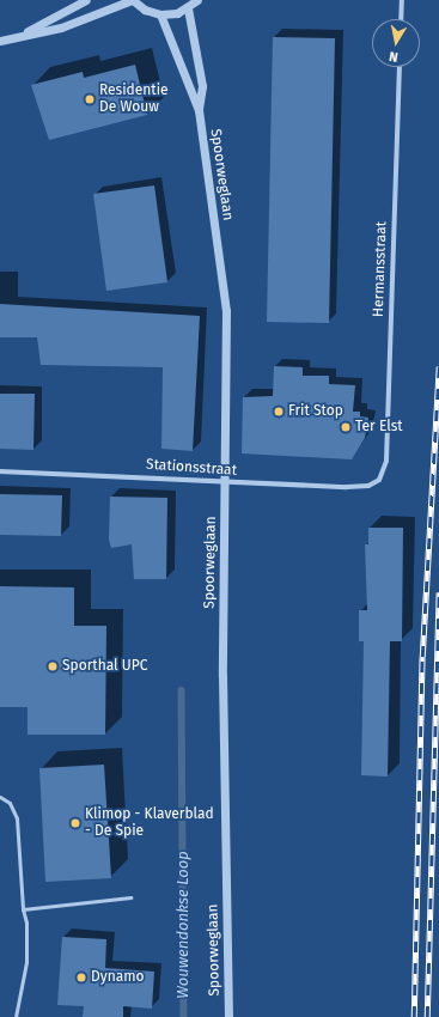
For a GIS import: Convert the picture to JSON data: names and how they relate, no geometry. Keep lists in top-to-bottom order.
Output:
{
  "streets": {
    "street": ["Spoorweglaan", "Hermansstraat", "Stationsstraat"]
  },
  "crossings": [
    ["Spoorweglaan", "Stationsstraat"],
    ["Hermansstraat", "Stationsstraat"]
  ],
  "water": ["Wouwendonkse Loop"],
  "places": [
    "Residentie De Wouw",
    "Frit Stop",
    "Ter Elst",
    "Sporthal UPC",
    "Klimop - Klaverblad - De Spie",
    "Dynamo"
  ],
  "north": "bottom"
}
